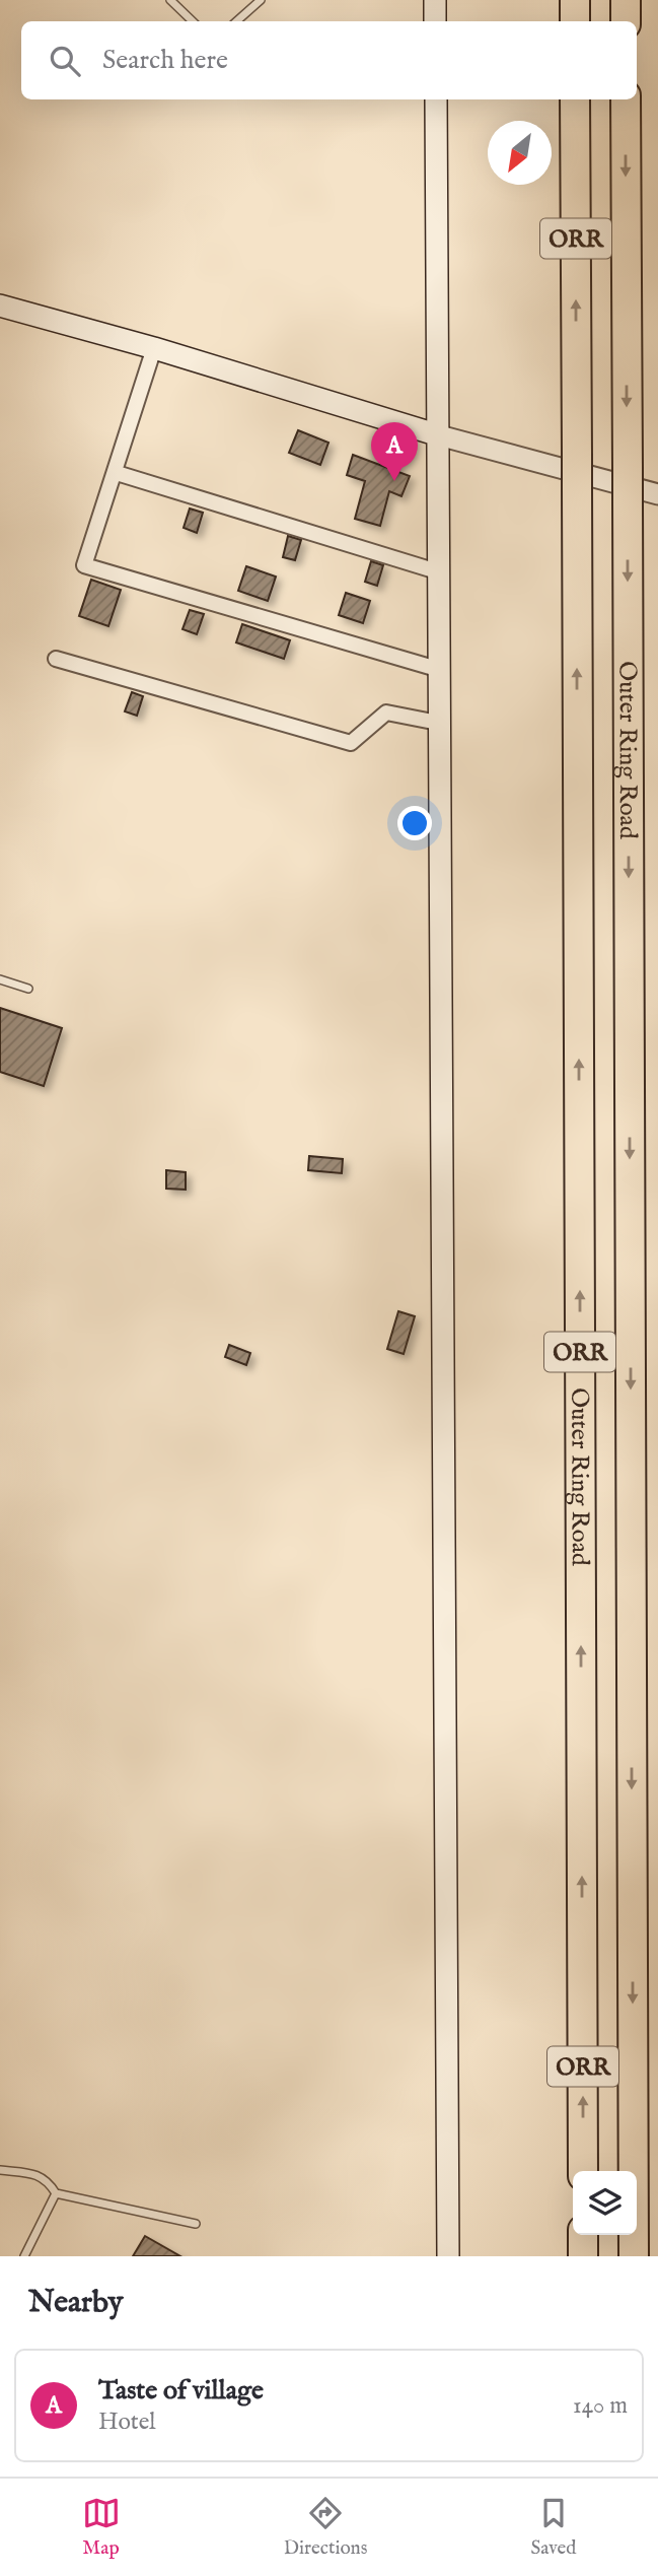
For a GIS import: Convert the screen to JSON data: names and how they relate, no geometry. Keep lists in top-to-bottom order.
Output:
{
  "streets": {
    "highway": ["ORR", "Outer Ring Road"]
  },
  "north": "bottom left",
  "page": {
    "search": "Search here",
    "pins": "A",
    "heading": "Nearby",
    "list": [
      {
        "mark": "A",
        "name": "Taste of village",
        "note": "Hotel",
        "value": "140 m"
      }
    ],
    "nav": ["Map", "Directions", "Saved"]
  }
}
